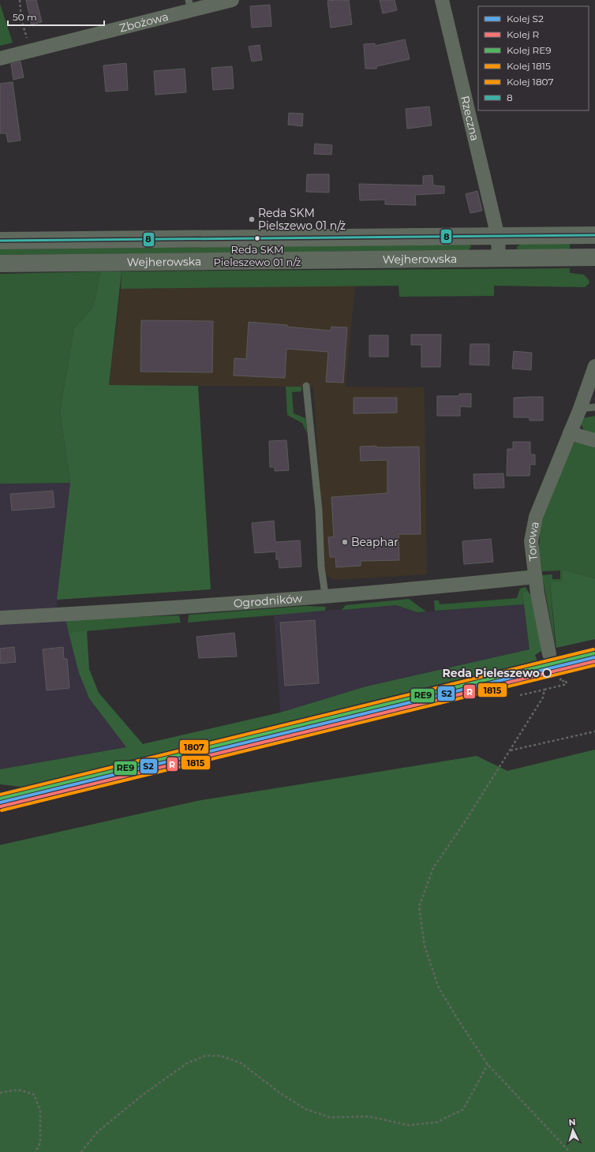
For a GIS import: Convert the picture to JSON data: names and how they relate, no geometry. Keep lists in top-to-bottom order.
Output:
{
  "streets": {
    "main road": ["Wejherowska"],
    "street": [
      "Zbożowa",
      "Rzeczna",
      "Torowa",
      "Ogrodników"
    ]
  },
  "crossings": [
    ["Rzeczna", "Wejherowska"],
    ["Torowa", "Ogrodników"]
  ],
  "places": [
    "Reda SKM Pielszewo 01 n/ż",
    "Reda SKM Pieleszewo 01 n/ż",
    "Beaphar",
    "Reda Pieleszewo"
  ],
  "lines": [
    "transit line 8",
    "rail line 1807",
    "rail line RE9",
    "rail line S2",
    "rail line R",
    "rail line 1815"
  ],
  "legend": [
    "Kolej S2",
    "Kolej R",
    "Kolej RE9",
    "Kolej 1815",
    "Kolej 1807",
    "8"
  ],
  "scale_bar": "50 m",
  "north": "top"
}
